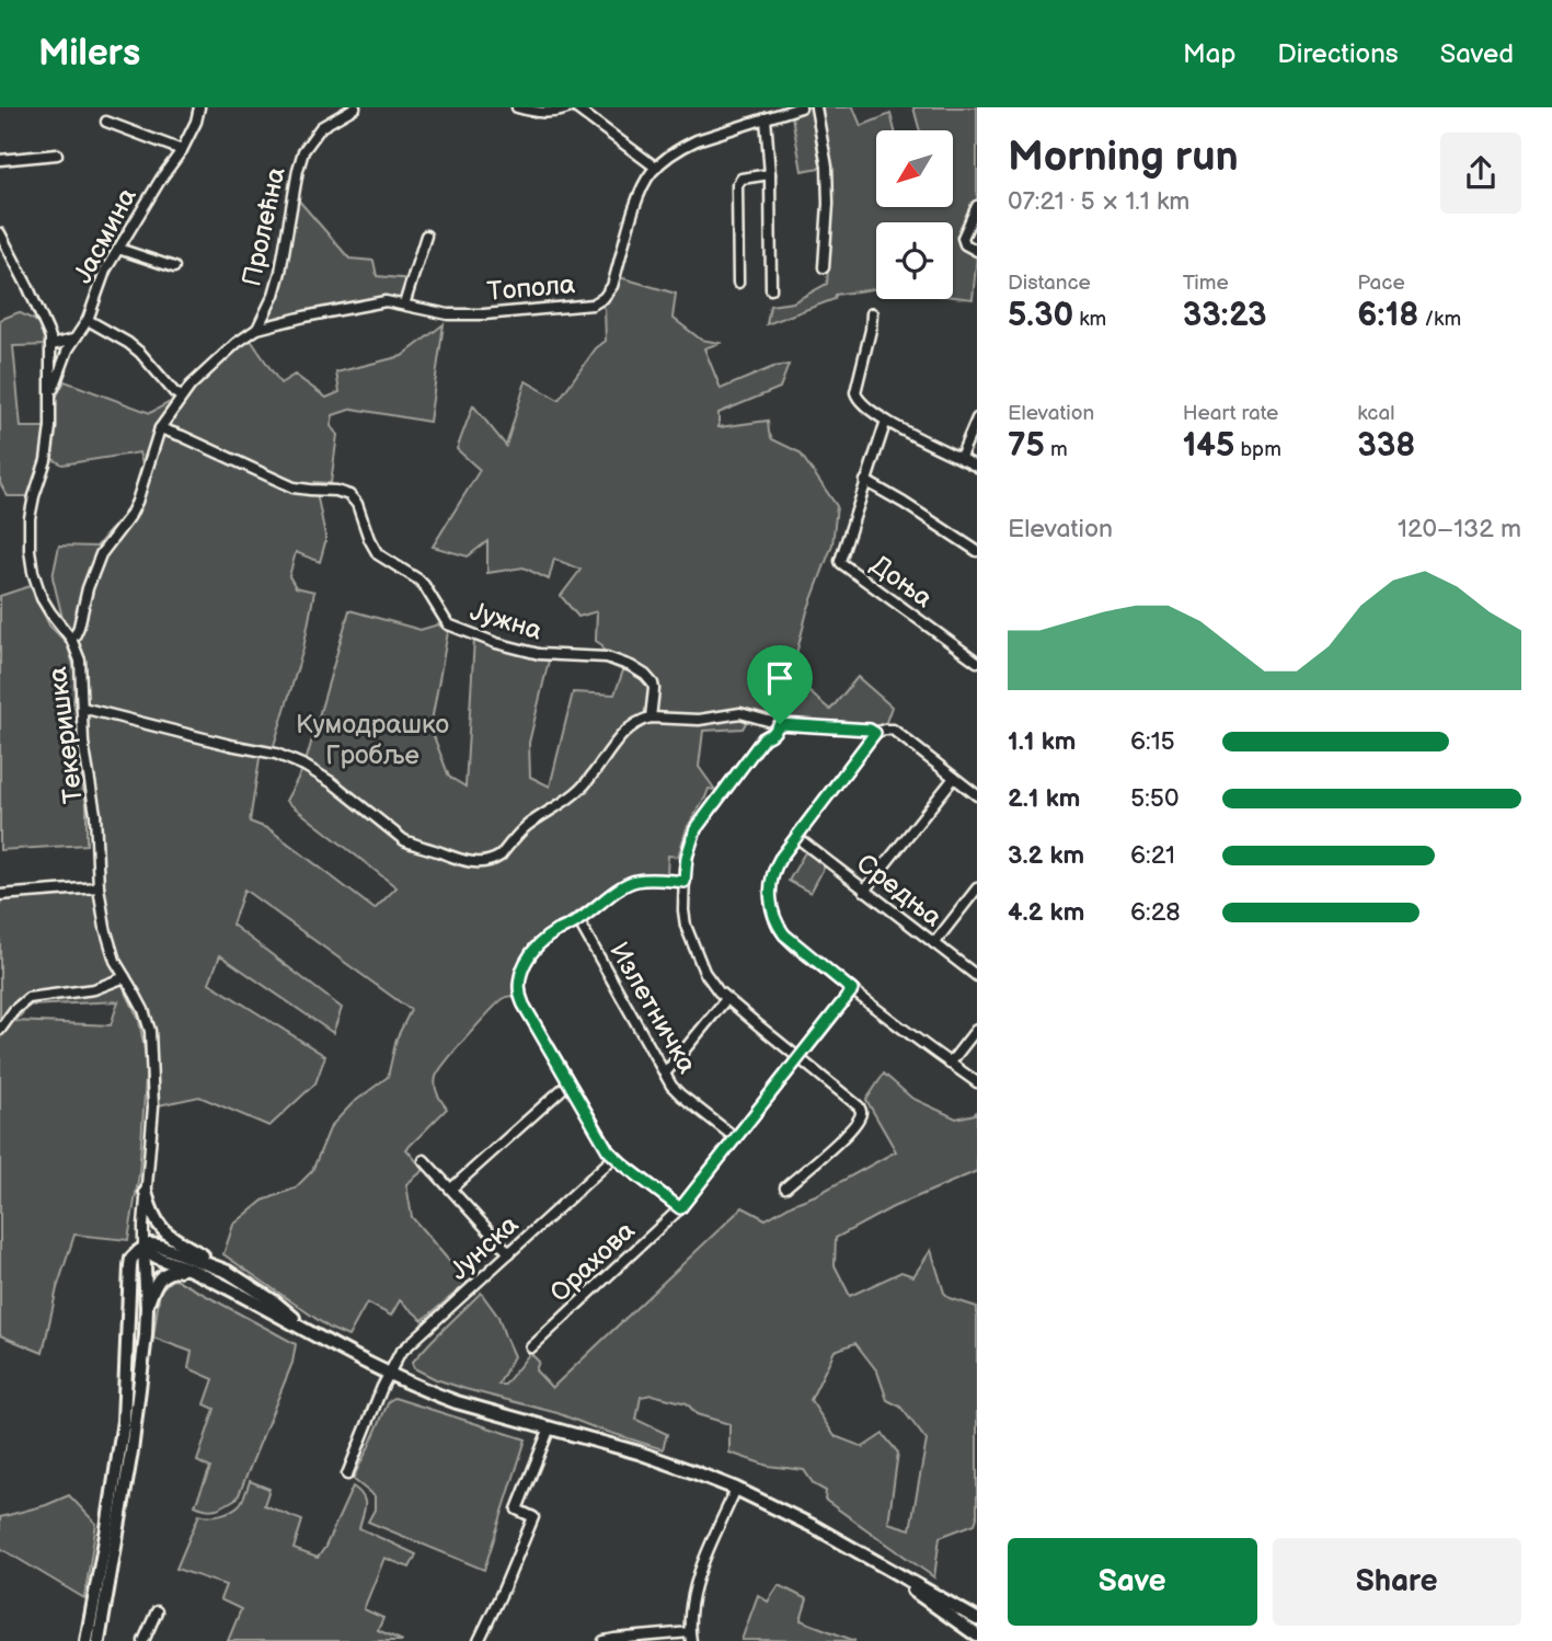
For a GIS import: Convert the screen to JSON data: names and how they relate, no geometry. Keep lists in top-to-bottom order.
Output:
{
  "streets": {
    "street": [
      "Пролећна",
      "Јасмина",
      "Топола",
      "Доња",
      "Јужна",
      "Текеришка",
      "Средња",
      "Излетничка",
      "Јунска",
      "Орахова"
    ]
  },
  "crossings": [
    ["Пролећна", "Јасмина"],
    ["Пролећна", "Топола"],
    ["Пролећна", "Јужна"],
    ["Пролећна", "Текеришка"],
    ["Излетничка", "Орахова"]
  ],
  "parks": ["Кумодрашко Гробље"],
  "north": "bottom left",
  "page": {
    "header": "Milers",
    "nav": ["Map", "Directions", "Saved"],
    "heading": ["Morning run", "07:21 · 5 × 1.1 km"],
    "stats": [
      ["Distance", "5.30 km"],
      ["Time", "33:23"],
      ["Pace", "6:18 /km"],
      ["Elevation", "75 m"],
      ["Heart rate", "145 bpm"],
      ["kcal", "338"]
    ],
    "chart": ["Elevation", "120–132 m"],
    "list": [
      {
        "name": "1.1 km",
        "note": "6:15"
      },
      {
        "name": "2.1 km",
        "note": "5:50"
      },
      {
        "name": "3.2 km",
        "note": "6:21"
      },
      {
        "name": "4.2 km",
        "note": "6:28"
      }
    ],
    "buttons": ["Save", "Share"]
  }
}
